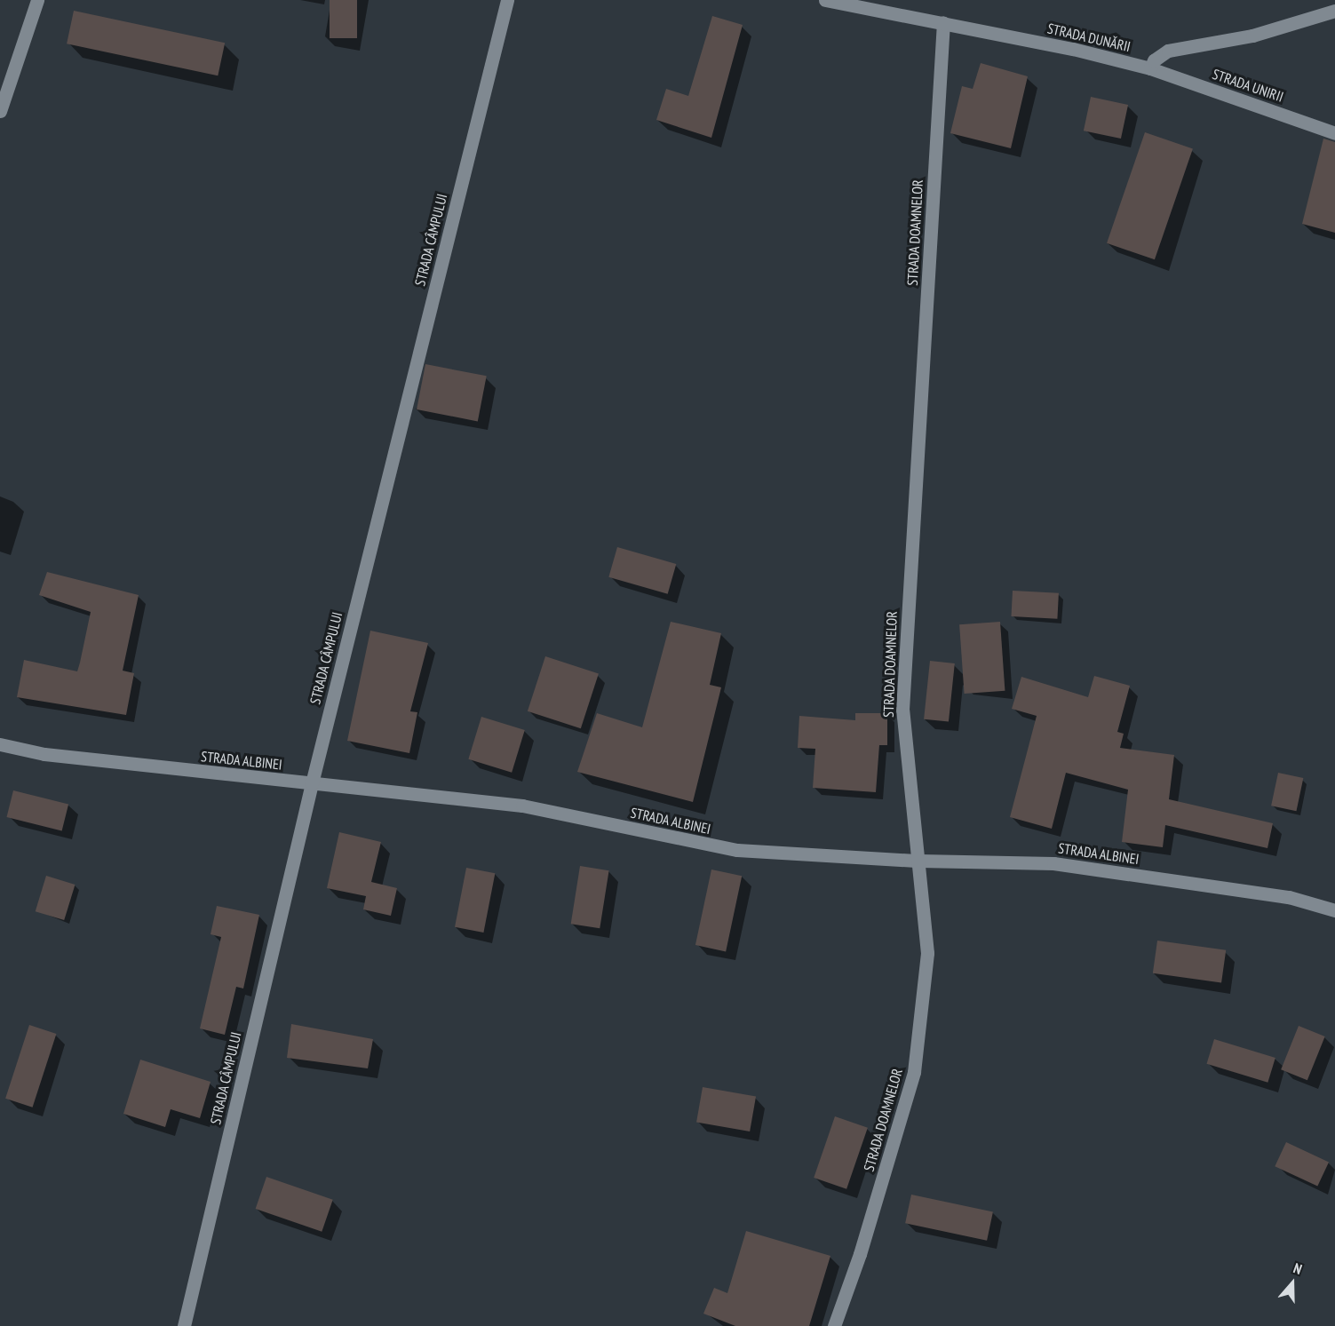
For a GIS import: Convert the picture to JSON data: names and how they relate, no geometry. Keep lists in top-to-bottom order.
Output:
{
  "streets": {
    "street": [
      "STRADA DUNĂRII",
      "STRADA UNIRII",
      "STRADA DOAMNELOR",
      "STRADA CÂMPULUI",
      "STRADA ALBINEI"
    ]
  },
  "crossings": [
    ["STRADA DUNĂRII", "STRADA UNIRII"],
    ["STRADA DUNĂRII", "STRADA DOAMNELOR"],
    ["STRADA DOAMNELOR", "STRADA ALBINEI"],
    ["STRADA CÂMPULUI", "STRADA ALBINEI"]
  ],
  "north": "top"
}
